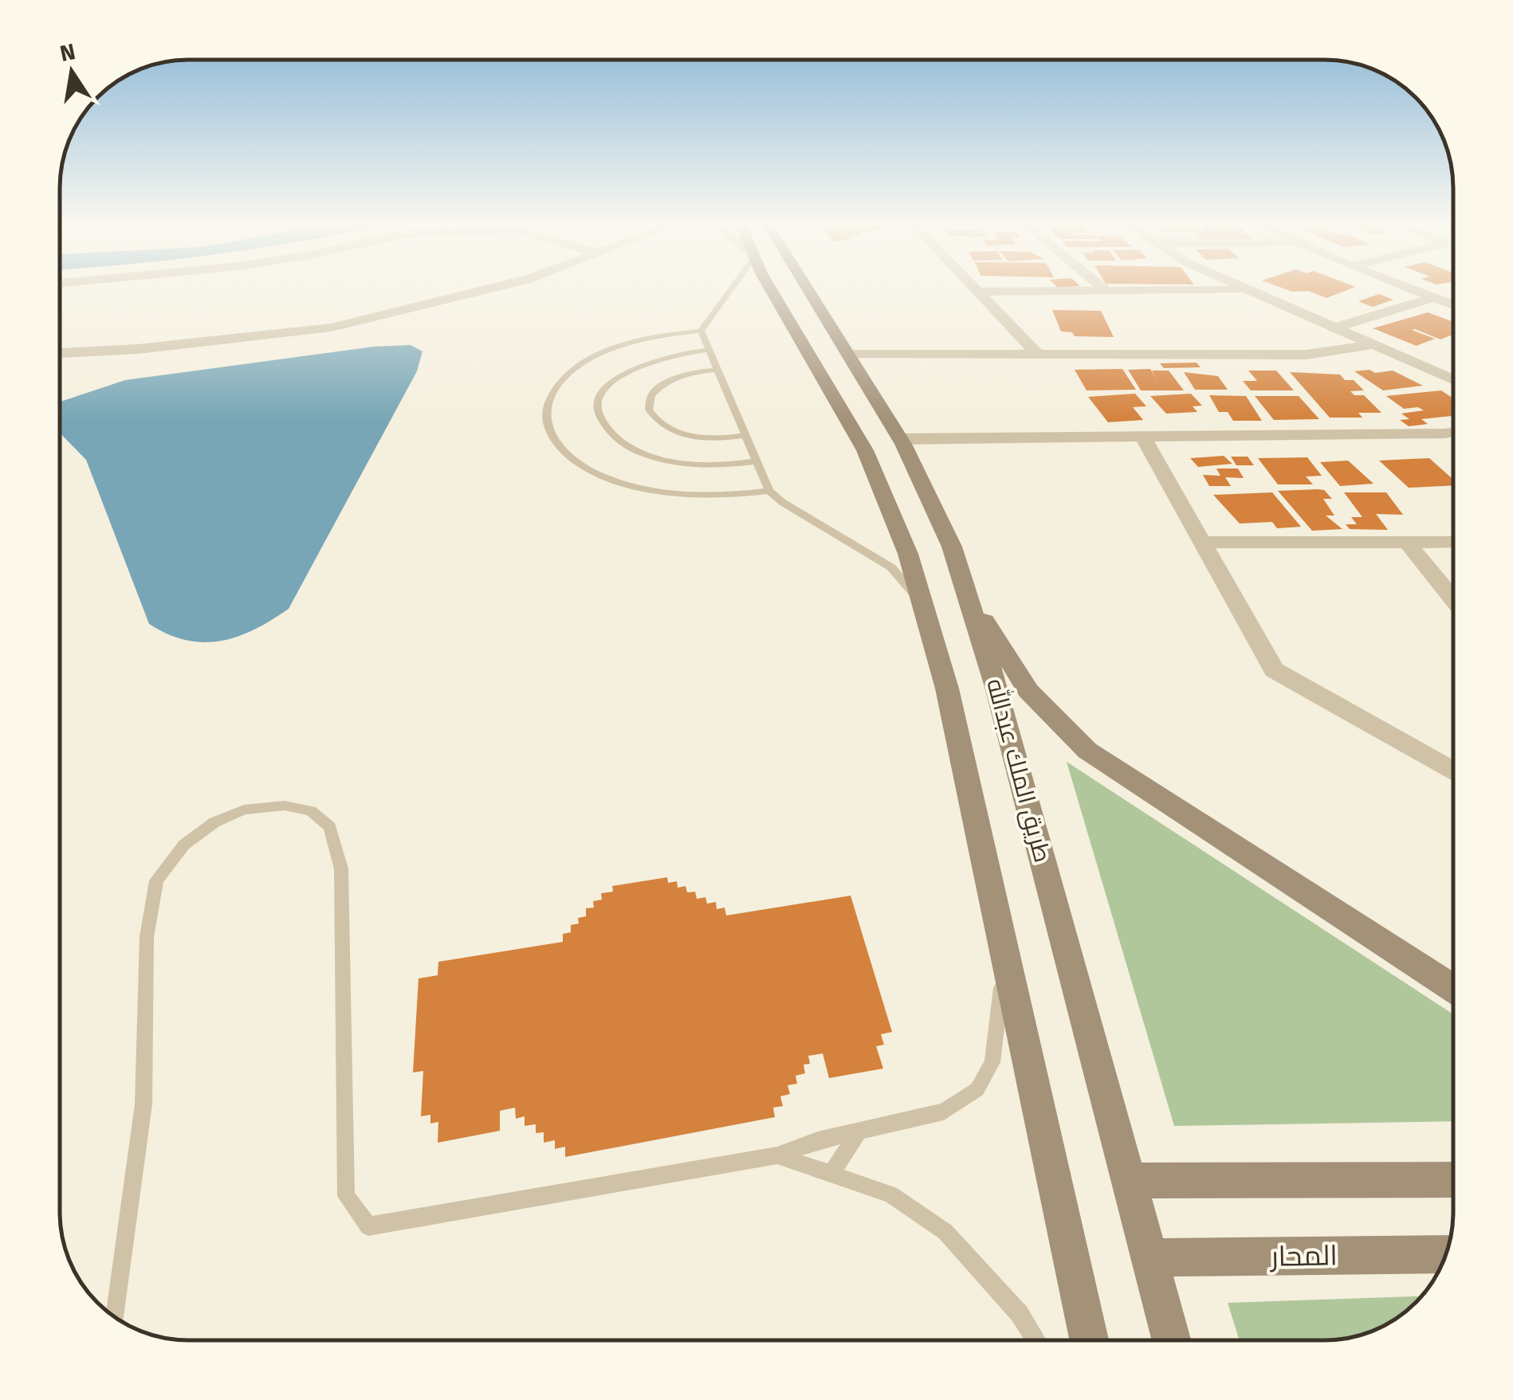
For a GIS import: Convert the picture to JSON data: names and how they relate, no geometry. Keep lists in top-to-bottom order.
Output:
{
  "streets": {
    "street": ["طريق الملك عبدالله", "المحار"]
  },
  "crossings": [
    ["طريق الملك عبدالله", "المحار"]
  ],
  "north": "top"
}
